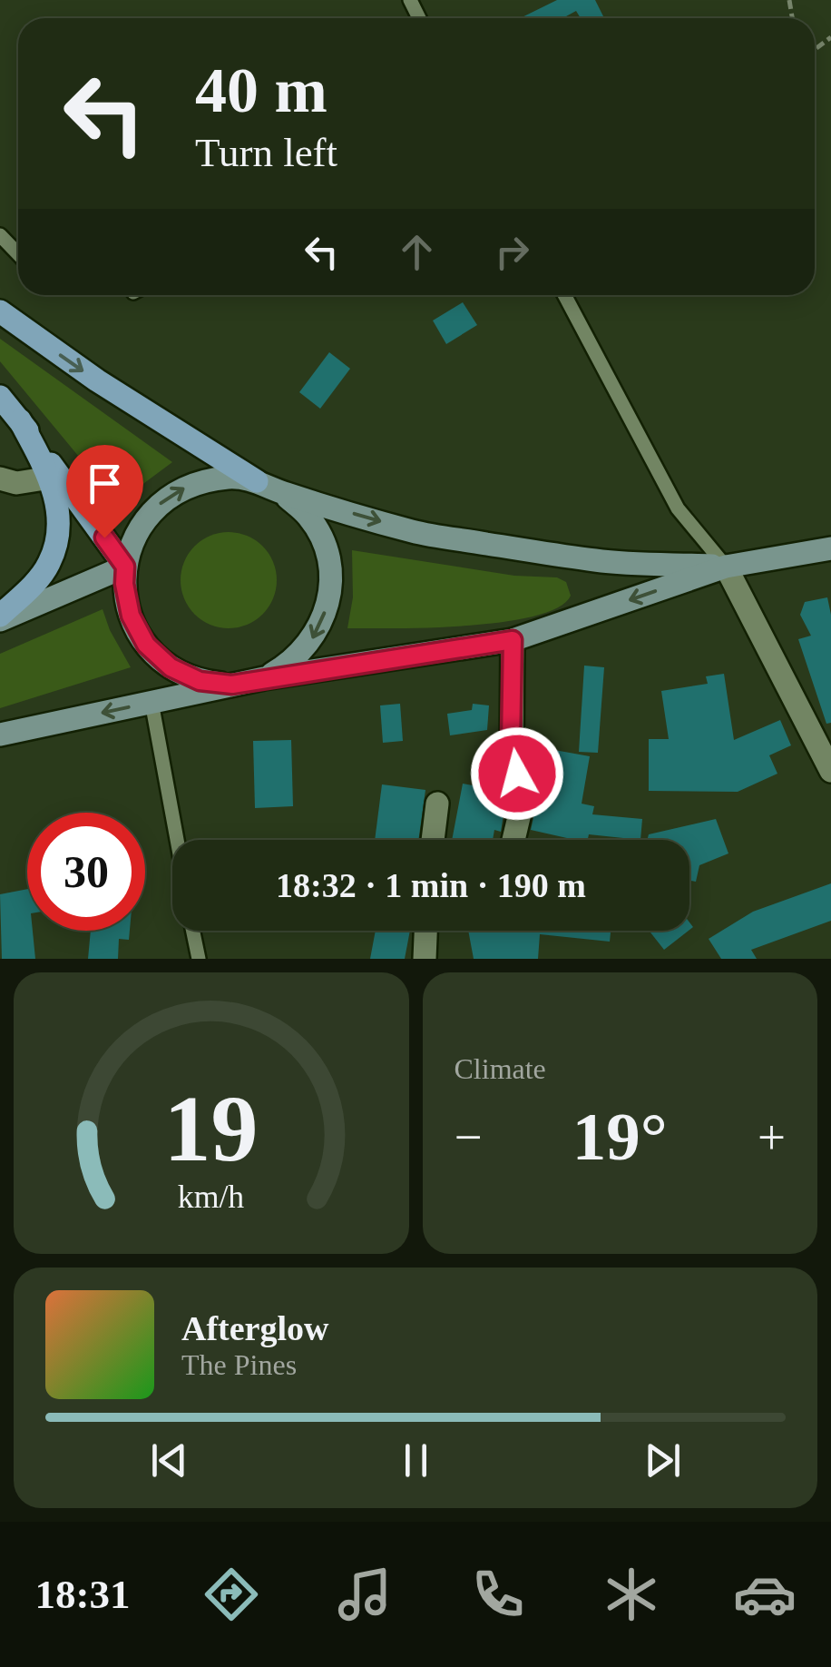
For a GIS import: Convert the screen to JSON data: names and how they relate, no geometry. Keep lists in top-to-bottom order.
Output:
{
  "page": {
    "turn": ["40 m", "Turn left"],
    "limit": "30",
    "trip": "18:32 · 1 min · 190 m",
    "tile": "Climate",
    "heat": ["−", "19°", "+"],
    "song": ["Afterglow", "The Pines"],
    "tabs": "18:31",
    "gauge": ["19", "km/h"]
  }
}
